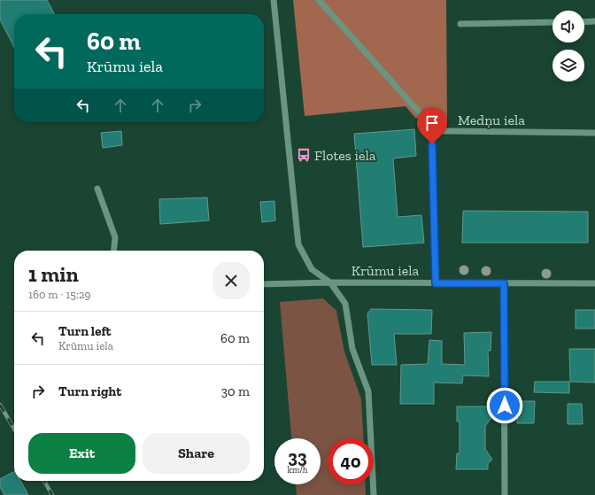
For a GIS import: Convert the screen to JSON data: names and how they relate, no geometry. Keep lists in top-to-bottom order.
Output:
{
  "streets": {
    "street": ["Medņu iela", "Krūmu iela"]
  },
  "places": {
    "bus stop": ["Flotes iela"]
  },
  "page": {
    "turn": ["60 m", "Krūmu iela"],
    "heading": ["1 min", "160 m · 15:29"],
    "list": [
      {
        "name": "Turn left",
        "note": "Krūmu iela",
        "value": "60 m"
      },
      {
        "name": "Turn right",
        "value": "30 m"
      }
    ],
    "buttons": ["Exit", "Share"],
    "speed": "33 km/h",
    "limit": "40"
  }
}
